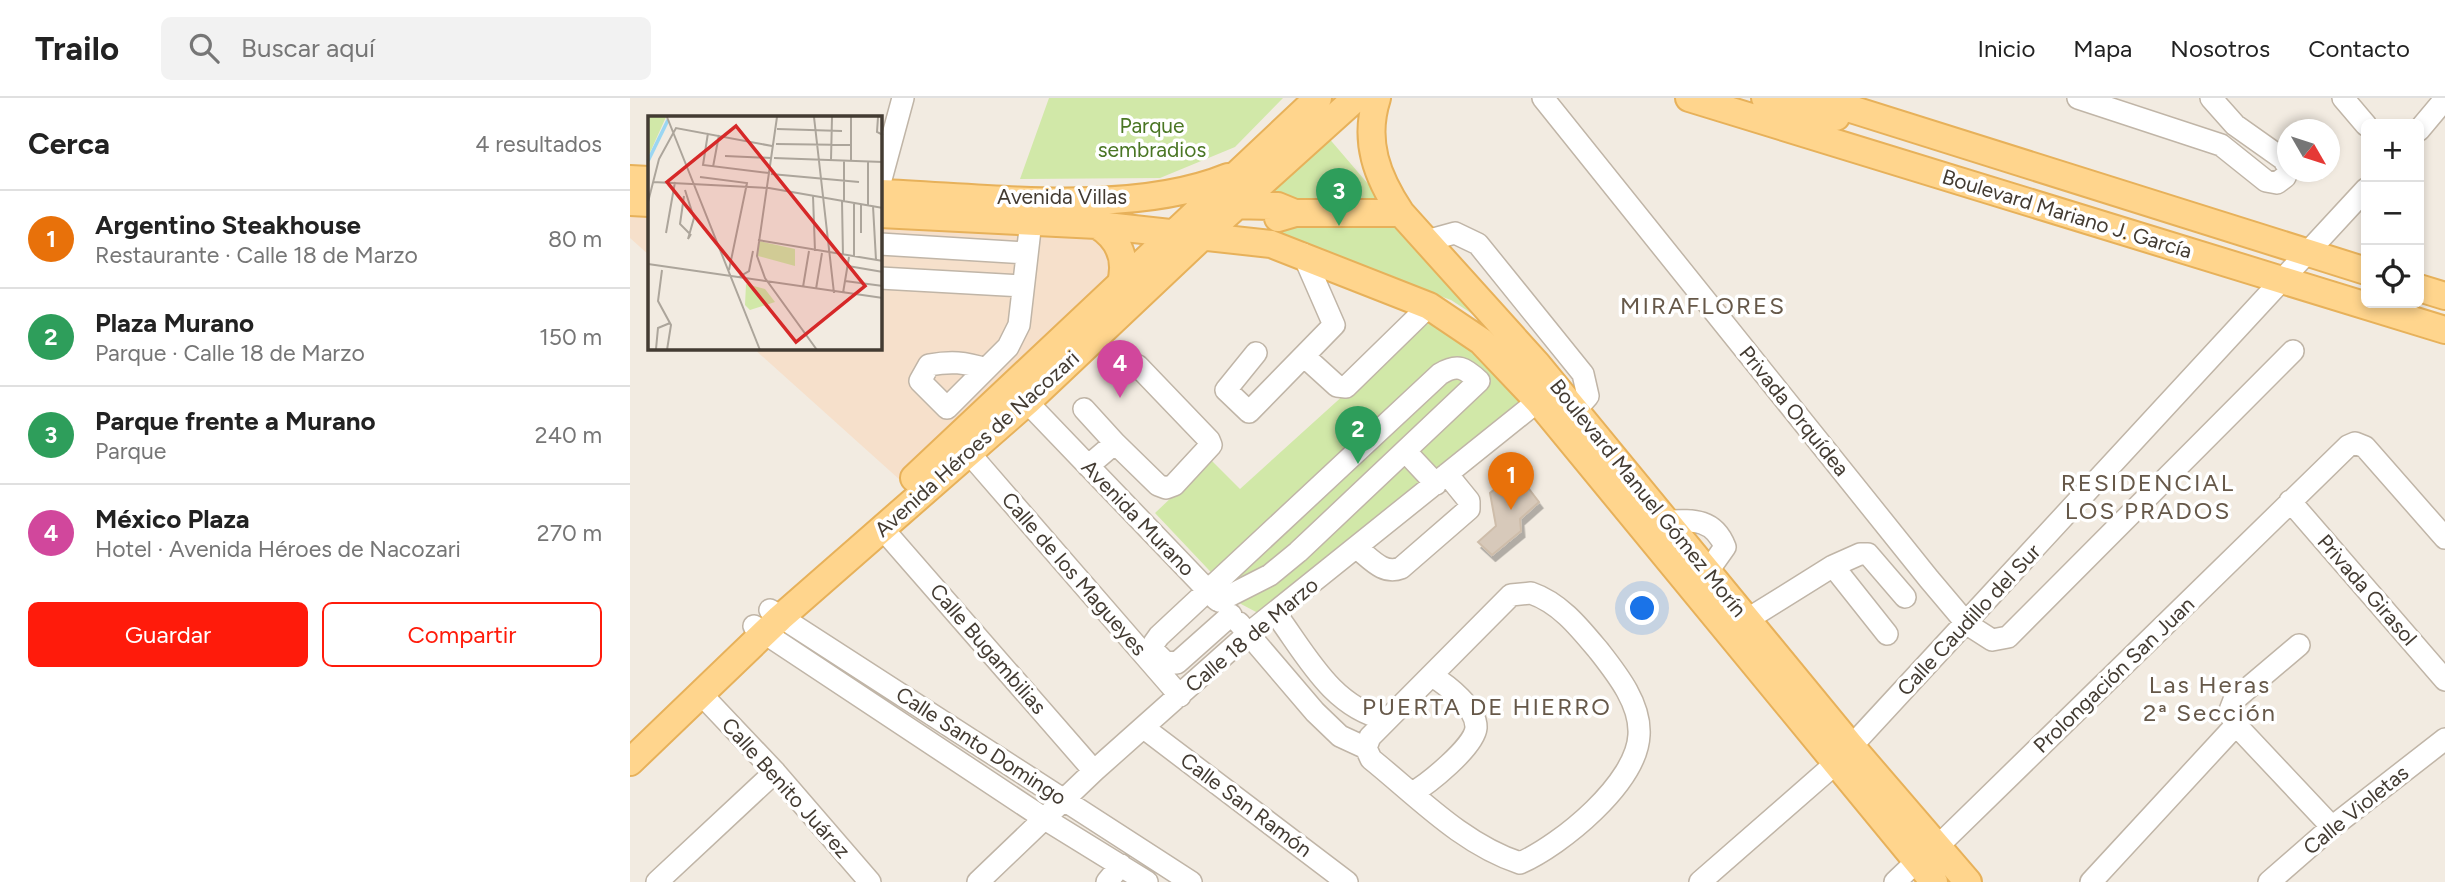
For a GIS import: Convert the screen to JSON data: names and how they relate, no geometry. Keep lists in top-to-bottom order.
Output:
{
  "streets": {
    "main road": [
      "Avenida Villas",
      "Boulevard Mariano J. García",
      "Avenida Héroes de Nacozari",
      "Boulevard Manuel Gómez Morín"
    ],
    "street": [
      "Privada Orquídea",
      "Avenida Murano",
      "Calle de los Magueyes",
      "Privada Girasol",
      "Calle Caudillo del Sur",
      "Calle 18 de Marzo",
      "Calle Bugambilias",
      "Prolongación San Juan",
      "Calle Santo Domingo",
      "Calle Benito Juárez",
      "Calle San Ramón",
      "Calle Violetas"
    ]
  },
  "crossings": [
    ["Avenida Villas", "Avenida Héroes de Nacozari"],
    ["Avenida Villas", "Boulevard Manuel Gómez Morín"],
    ["Boulevard Mariano J. García", "Calle Caudillo del Sur"],
    ["Privada Orquídea", "Calle Caudillo del Sur"],
    ["Avenida Héroes de Nacozari", "Boulevard Manuel Gómez Morín"],
    ["Avenida Héroes de Nacozari", "Avenida Murano"],
    ["Avenida Héroes de Nacozari", "Calle de los Magueyes"],
    ["Avenida Héroes de Nacozari", "Calle Bugambilias"],
    ["Avenida Héroes de Nacozari", "Calle Santo Domingo"],
    ["Avenida Héroes de Nacozari", "Calle Benito Juárez"],
    ["Boulevard Manuel Gómez Morín", "Calle Caudillo del Sur"],
    ["Boulevard Manuel Gómez Morín", "Calle 18 de Marzo"],
    ["Boulevard Manuel Gómez Morín", "Prolongación San Juan"],
    ["Avenida Murano", "Calle 18 de Marzo"],
    ["Calle de los Magueyes", "Calle 18 de Marzo"],
    ["Privada Girasol", "Prolongación San Juan"],
    ["Calle 18 de Marzo", "Calle Bugambilias"],
    ["Calle 18 de Marzo", "Calle Santo Domingo"],
    ["Calle 18 de Marzo", "Calle San Ramón"]
  ],
  "districts": [
    "MIRAFLORES",
    "RESIDENCIAL LOS PRADOS",
    "Las Heras 2ª Sección",
    "PUERTA DE HIERRO"
  ],
  "parks": ["Parque sembradios"],
  "north": "bottom right",
  "page": {
    "header": "Trailo",
    "search": "Buscar aquí",
    "nav": [
      "Inicio",
      "Mapa",
      "Nosotros",
      "Contacto"
    ],
    "heading": ["Cerca", "4 resultados"],
    "map_buttons": ["+", "−"],
    "pins": [
      "3",
      "4",
      "2",
      "1"
    ],
    "list": [
      {
        "mark": "1",
        "name": "Argentino Steakhouse",
        "note": "Restaurante · Calle 18 de Marzo",
        "value": "80 m"
      },
      {
        "mark": "2",
        "name": "Plaza Murano",
        "note": "Parque · Calle 18 de Marzo",
        "value": "150 m"
      },
      {
        "mark": "3",
        "name": "Parque frente a Murano",
        "note": "Parque",
        "value": "240 m"
      },
      {
        "mark": "4",
        "name": "México Plaza",
        "note": "Hotel · Avenida Héroes de Nacozari",
        "value": "270 m"
      }
    ],
    "buttons": ["Guardar", "Compartir"]
  }
}
